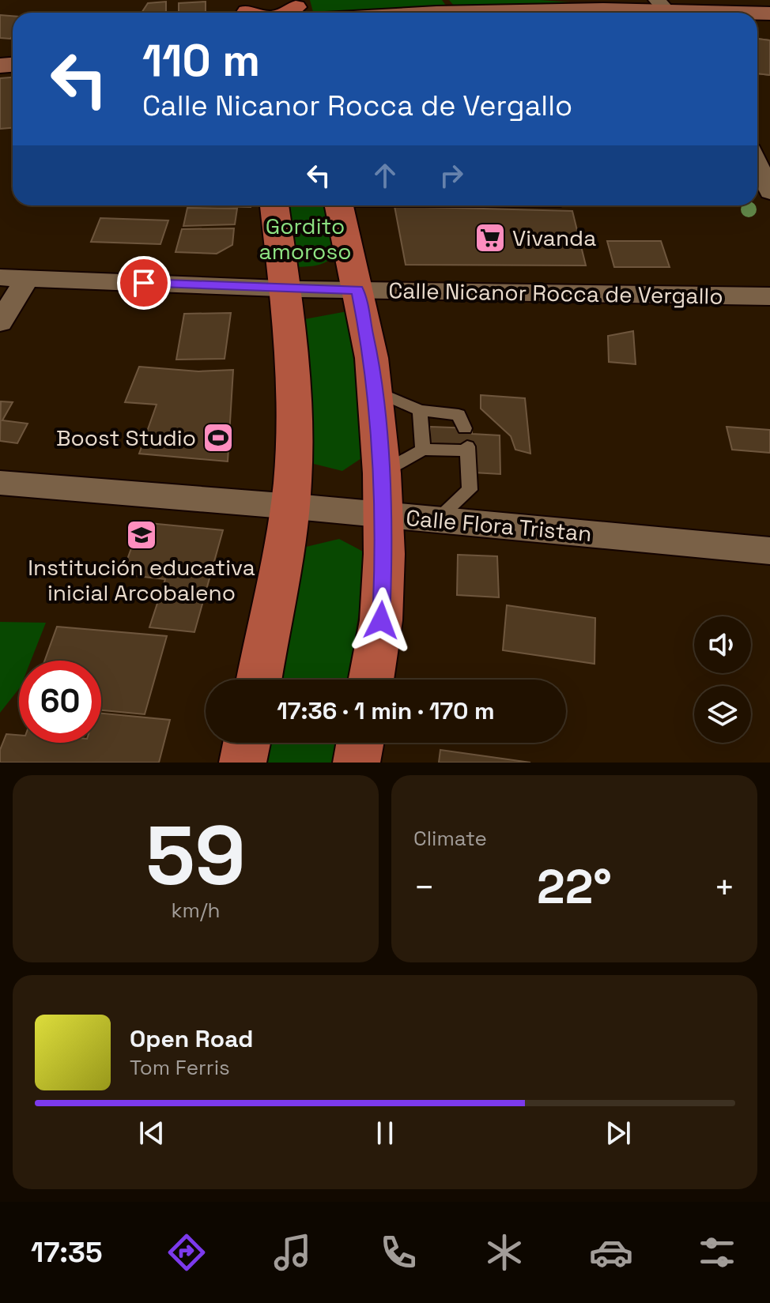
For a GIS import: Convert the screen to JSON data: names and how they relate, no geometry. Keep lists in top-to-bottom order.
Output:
{
  "streets": {
    "street": ["Calle Nicanor Rocca de Vergallo", "Calle Flora Tristan"]
  },
  "parks": ["Gordito amoroso"],
  "places": {
    "supermarket": ["Vivanda"],
    "sports": ["Boost Studio"],
    "school or university": ["Institución educativa inicial Arcobaleno"]
  },
  "page": {
    "turn": ["110 m", "Calle Nicanor Rocca de Vergallo"],
    "limit": "60",
    "trip": "17:36 · 1 min · 170 m",
    "tile": [
      ["59", "km/h"],
      "Climate"
    ],
    "heat": ["−", "22°", "+"],
    "song": ["Open Road", "Tom Ferris"],
    "tabs": "17:35"
  }
}
